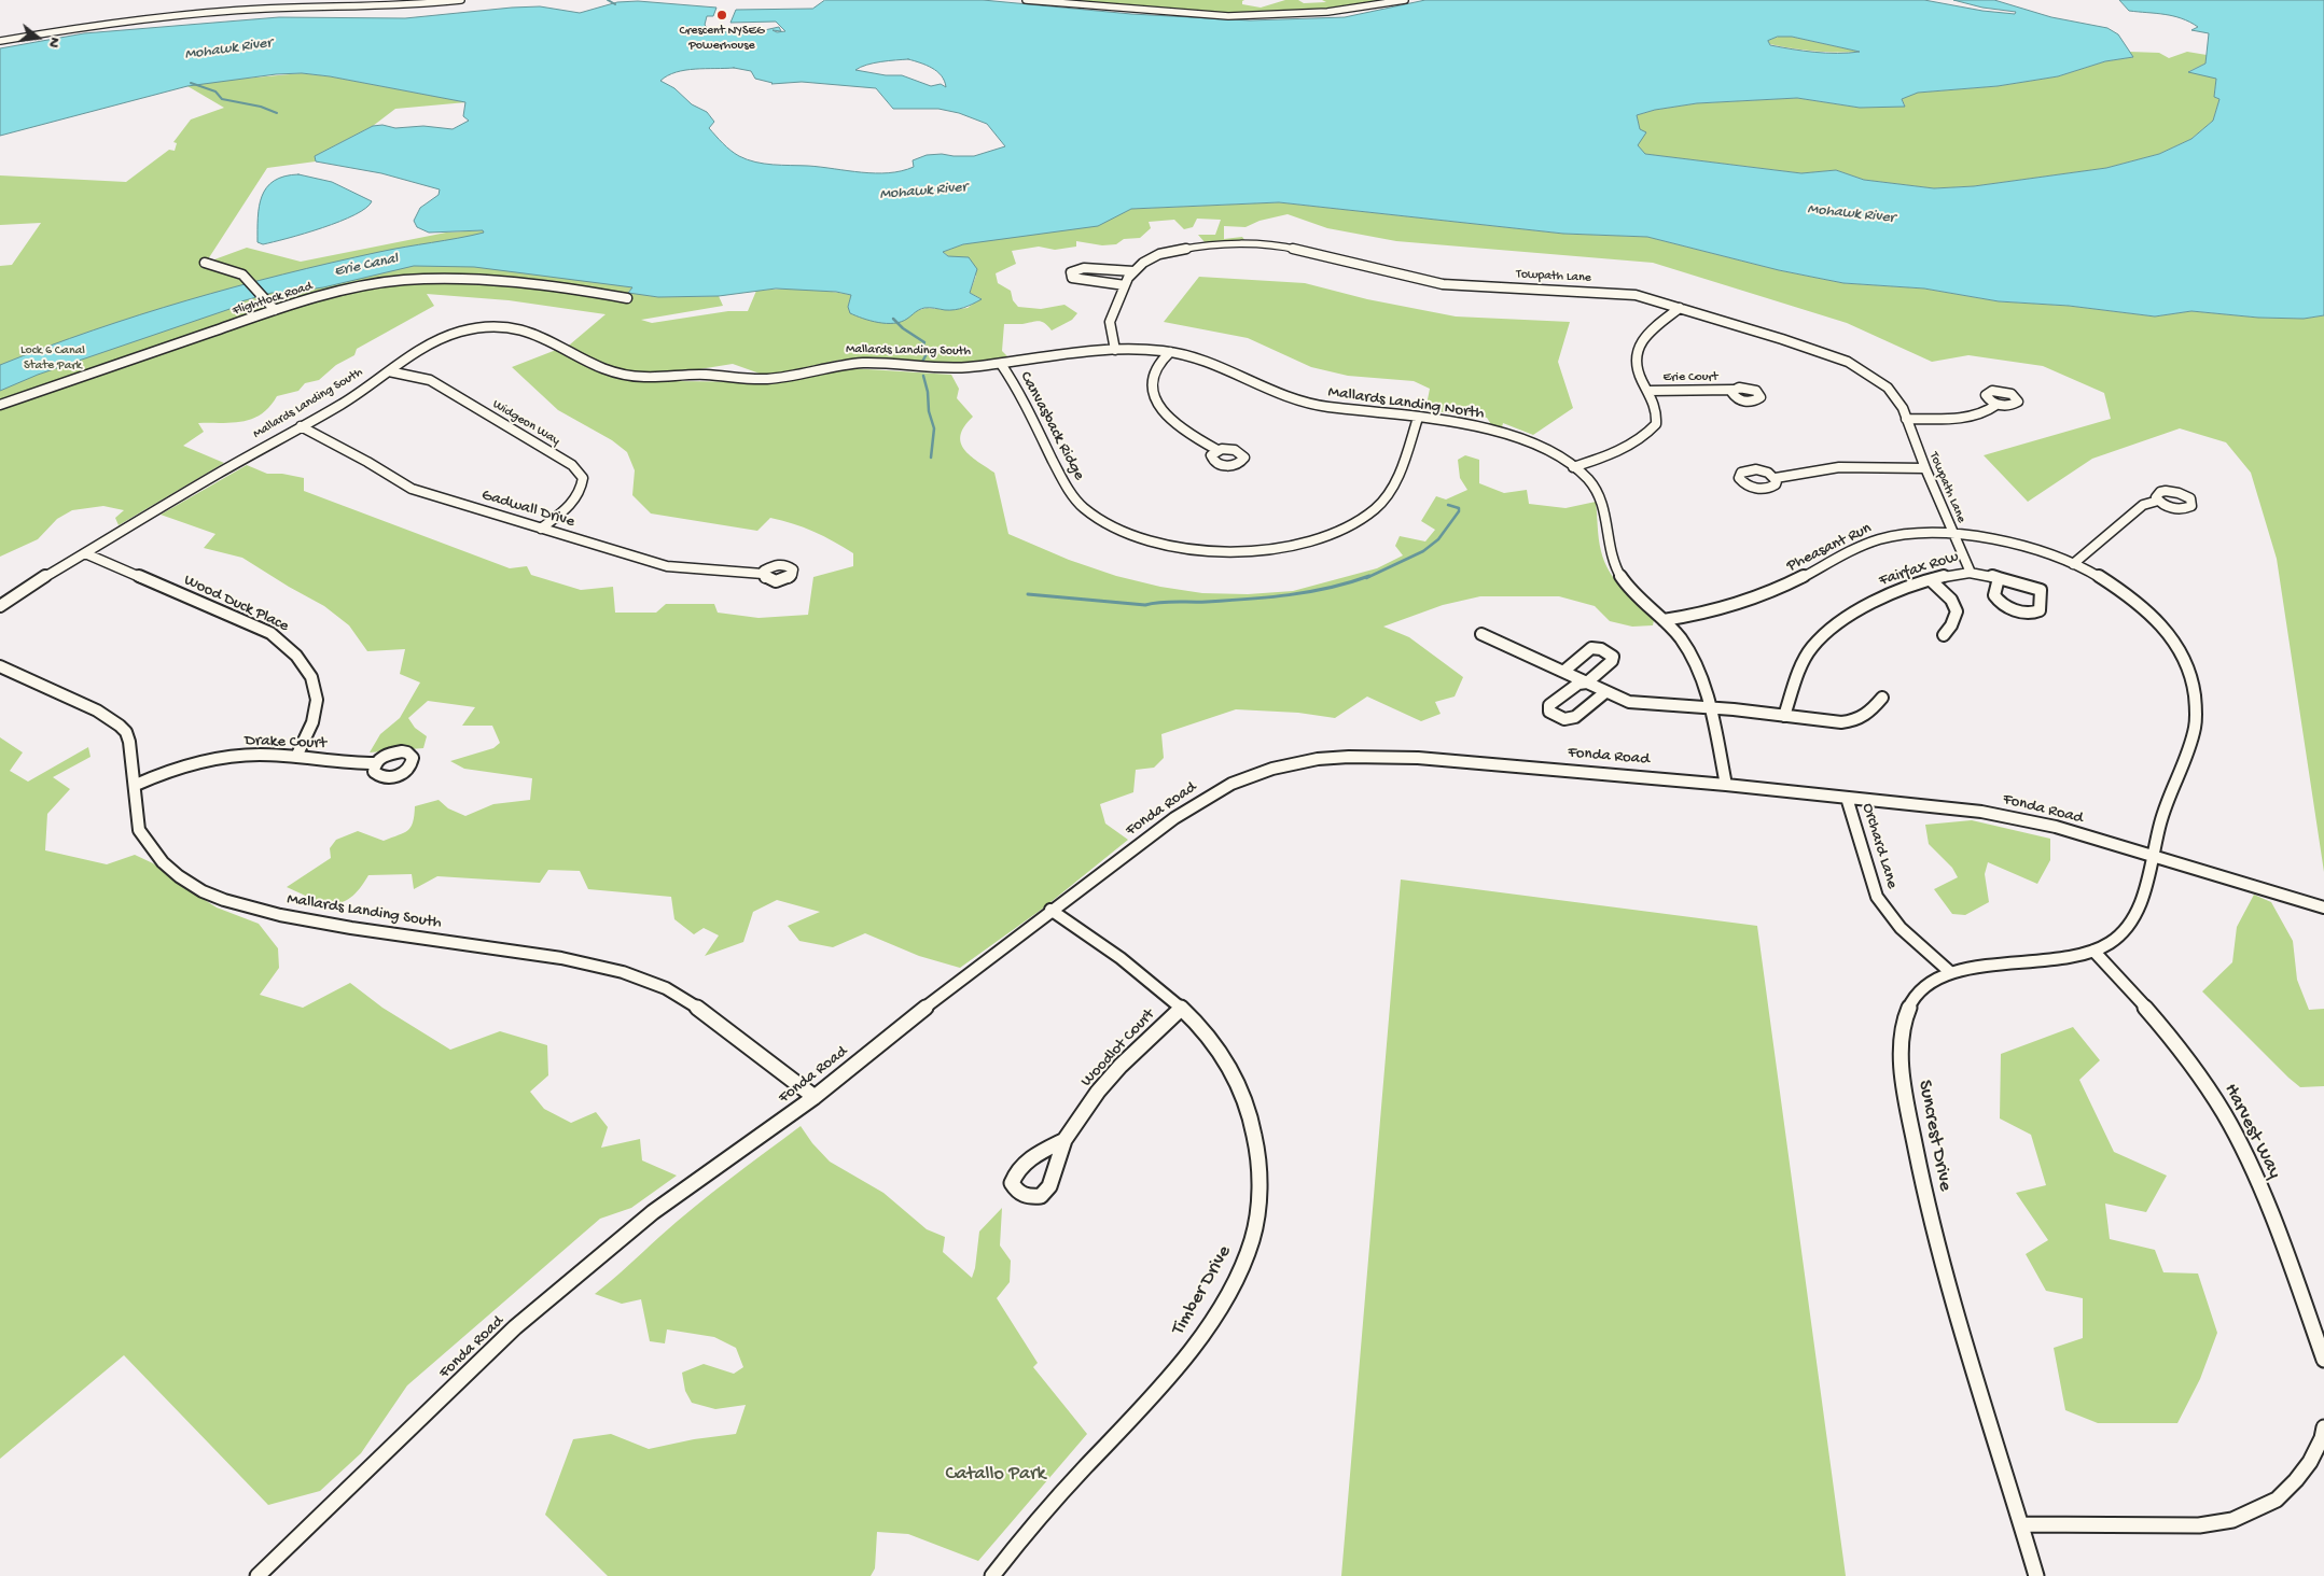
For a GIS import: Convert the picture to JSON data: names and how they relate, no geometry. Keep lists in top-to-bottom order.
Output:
{
  "streets": {
    "street": [
      "Towpath Lane",
      "Flightlock Road",
      "Mallards Landing South",
      "Erie Court",
      "Mallards Landing North",
      "Widgeon Way",
      "Canvasback Ridge",
      "Gadwall Drive",
      "Pheasant Run",
      "Fairfax Row",
      "Wood Duck Place",
      "Drake Court",
      "Fonda Road",
      "Orchard Lane",
      "Woodlot Court",
      "Harvest Way",
      "Suncrest Drive",
      "Timber Drive"
    ]
  },
  "crossings": [
    ["Towpath Lane", "Mallards Landing North"],
    ["Towpath Lane", "Pheasant Run"],
    ["Towpath Lane", "Fairfax Row"],
    ["Mallards Landing South", "Mallards Landing North"],
    ["Mallards Landing South", "Widgeon Way"],
    ["Mallards Landing South", "Canvasback Ridge"],
    ["Mallards Landing South", "Gadwall Drive"],
    ["Mallards Landing South", "Wood Duck Place"],
    ["Mallards Landing South", "Drake Court"],
    ["Mallards Landing South", "Fonda Road"],
    ["Mallards Landing North", "Canvasback Ridge"],
    ["Mallards Landing North", "Pheasant Run"],
    ["Mallards Landing North", "Fonda Road"],
    ["Widgeon Way", "Gadwall Drive"],
    ["Pheasant Run", "Fairfax Row"],
    ["Pheasant Run", "Fonda Road"],
    ["Pheasant Run", "Suncrest Drive"],
    ["Wood Duck Place", "Drake Court"],
    ["Fonda Road", "Orchard Lane"],
    ["Fonda Road", "Suncrest Drive"],
    ["Fonda Road", "Timber Drive"],
    ["Orchard Lane", "Suncrest Drive"],
    ["Woodlot Court", "Timber Drive"],
    ["Harvest Way", "Suncrest Drive"]
  ],
  "water": ["Mohawk River", "Erie Canal"],
  "parks": ["Lock 6 Canal State Park", "Catallo Park"],
  "places": ["Crescent NYSEG Powerhouse"],
  "north": "right"
}
